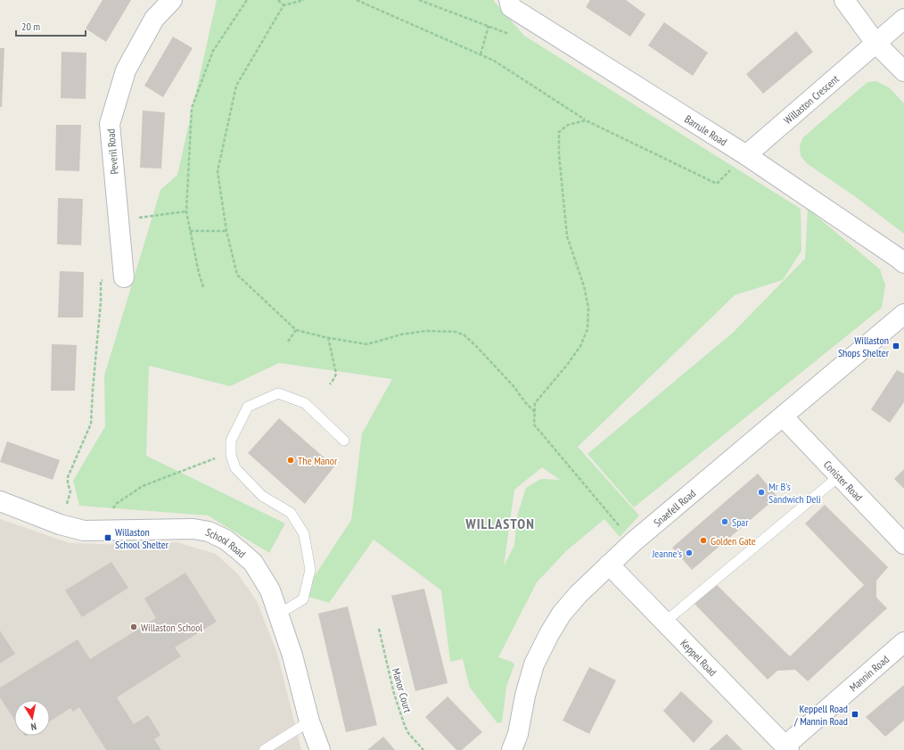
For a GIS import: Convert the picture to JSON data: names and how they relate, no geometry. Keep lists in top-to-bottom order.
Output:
{
  "streets": {
    "street": [
      "Willaston Crescent",
      "Barrule Road",
      "Peveril Road",
      "Conister Road",
      "Snaefell Road",
      "School Road",
      "Keppel Road",
      "Mannin Road"
    ],
    "path": ["Manor Court"]
  },
  "crossings": [
    ["Willaston Crescent", "Barrule Road"],
    ["Conister Road", "Snaefell Road"],
    ["Snaefell Road", "Keppel Road"],
    ["Keppel Road", "Mannin Road"]
  ],
  "districts": ["WILLASTON"],
  "places": {
    "transit": ["Willaston Shops Shelter", "Willaston School Shelter", "Keppell Road / Mannin Road"],
    "other": [
      "The Manor",
      "Mr B's Sandwich Deli",
      "Spar",
      "Golden Gate",
      "Jeanne's",
      "Willaston School"
    ]
  },
  "scale_bar": "20 m",
  "north": "bottom"
}
